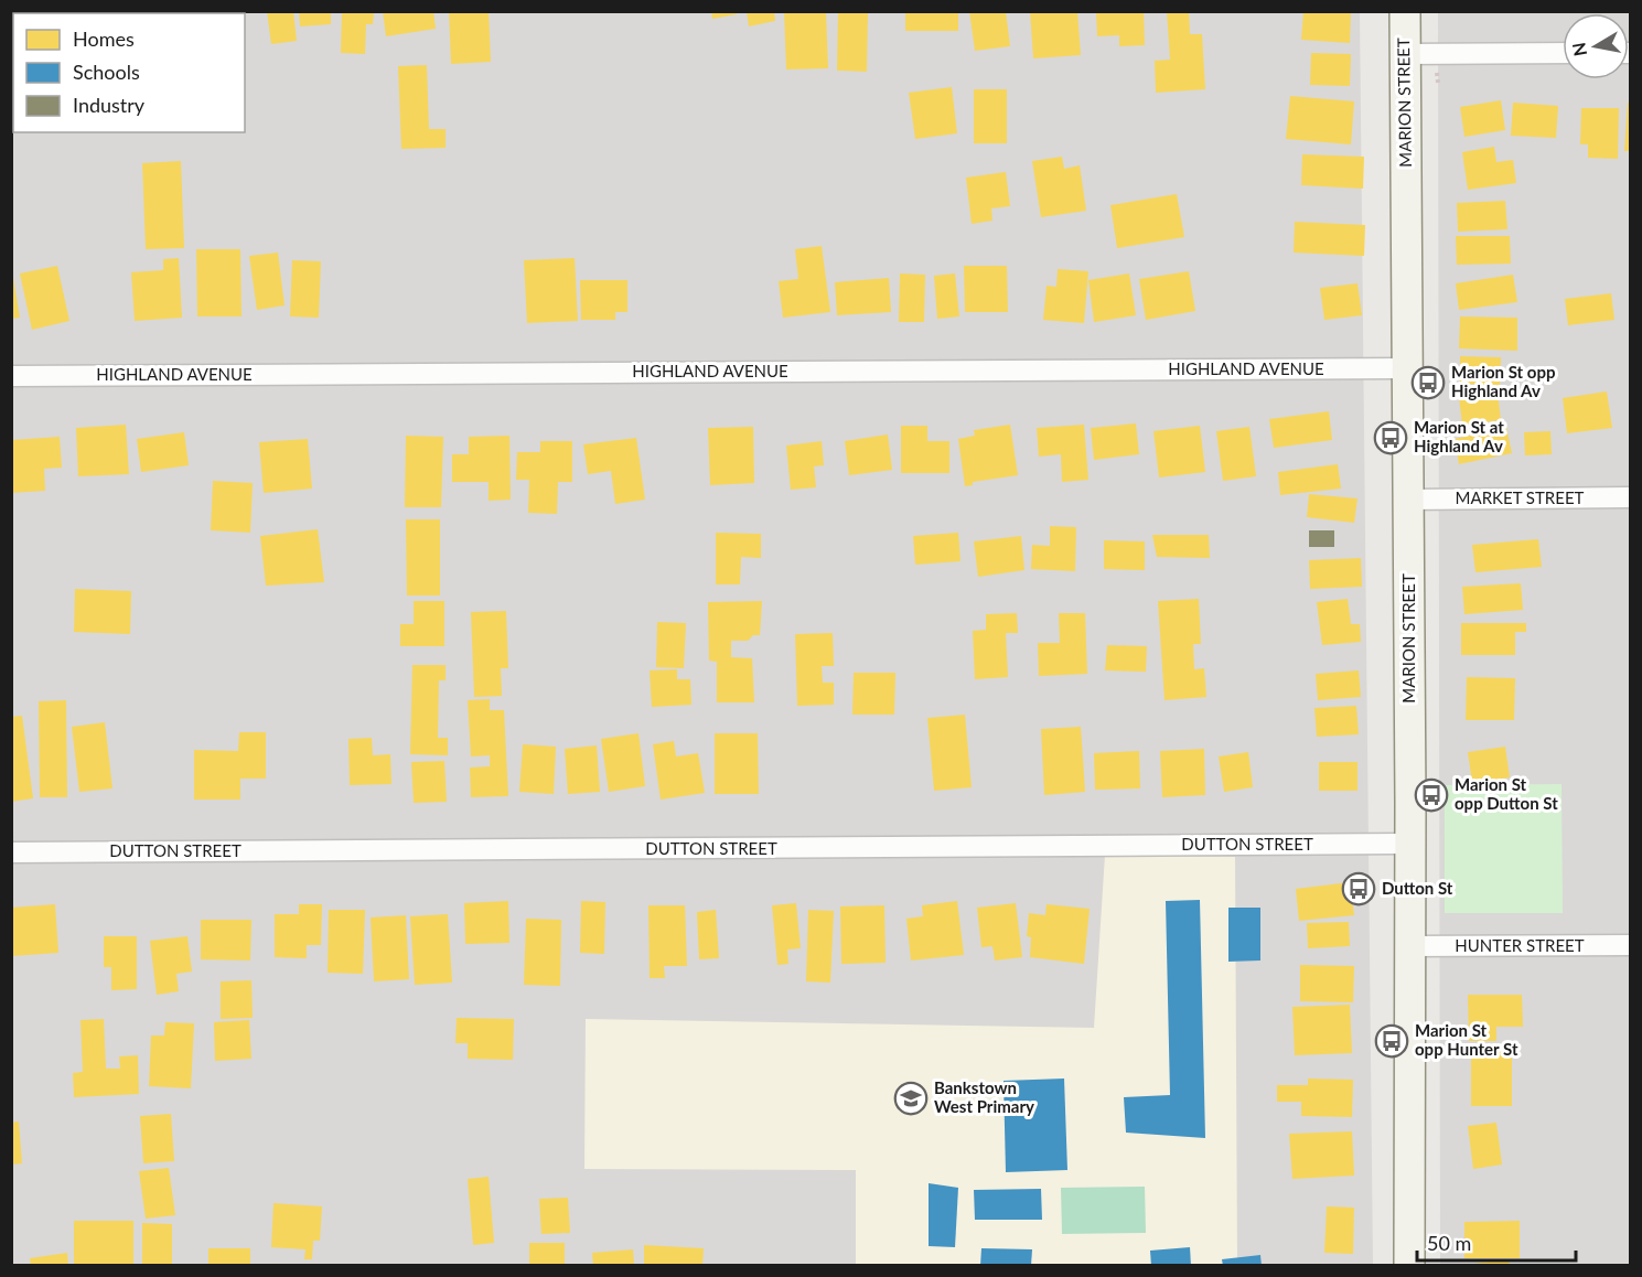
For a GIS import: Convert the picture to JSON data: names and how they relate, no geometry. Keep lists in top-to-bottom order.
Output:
{
  "streets": {
    "main road": ["MARION STREET"],
    "street": [
      "HIGHLAND AVENUE",
      "MARKET STREET",
      "DUTTON STREET",
      "HUNTER STREET"
    ]
  },
  "crossings": [
    ["MARION STREET", "HIGHLAND AVENUE"],
    ["MARION STREET", "MARKET STREET"],
    ["MARION STREET", "DUTTON STREET"],
    ["MARION STREET", "HUNTER STREET"]
  ],
  "places": {
    "bus stop": [
      "Marion St opp Highland Av",
      "Marion St at Highland Av",
      "Marion St opp Dutton St",
      "Dutton St",
      "Marion St opp Hunter St"
    ],
    "school or university": ["Bankstown West Primary"]
  },
  "legend": ["Homes", "Schools", "Industry"],
  "scale_bar": "50 m",
  "north": "left"
}
